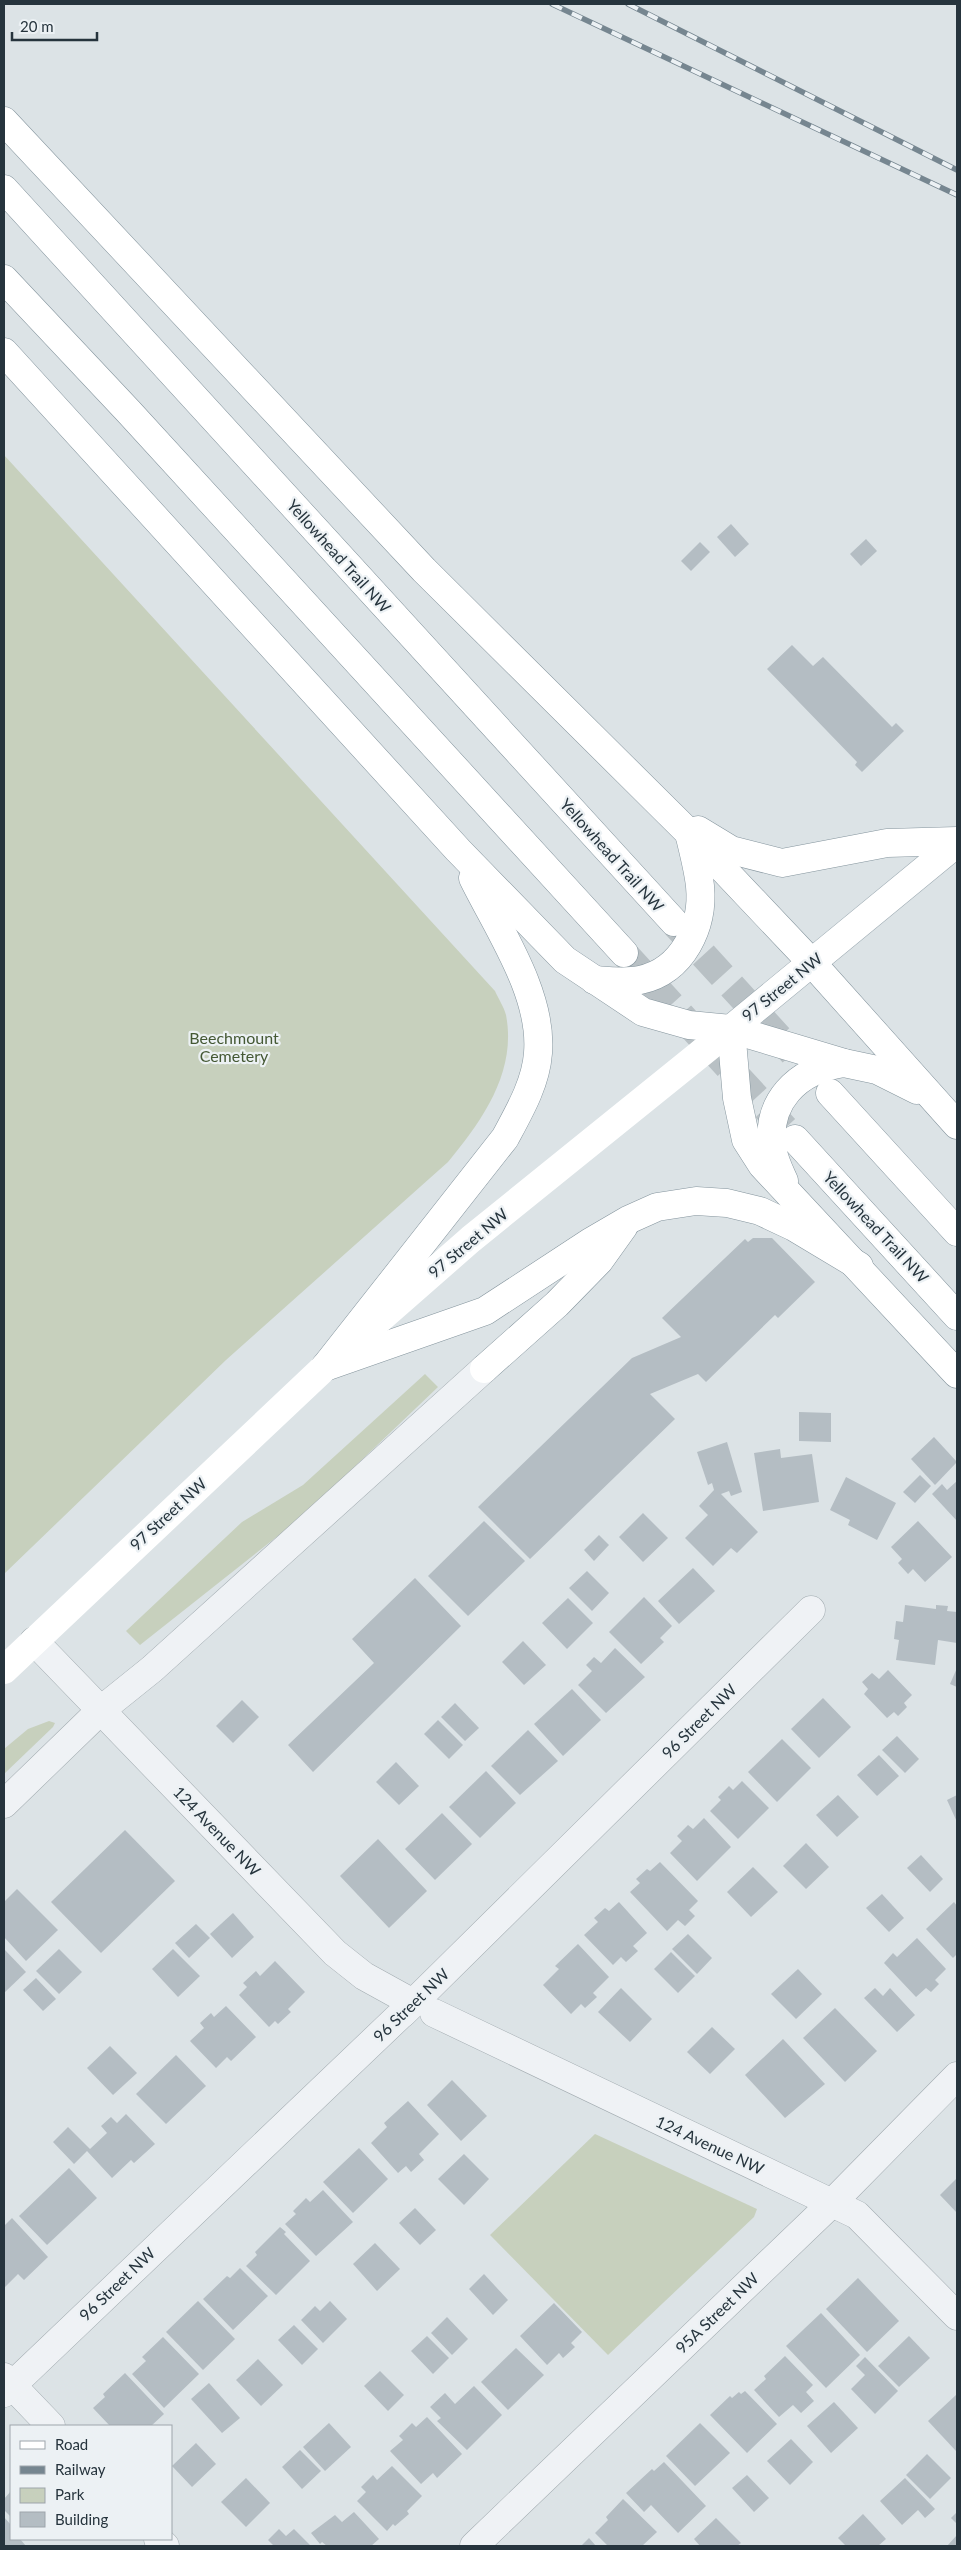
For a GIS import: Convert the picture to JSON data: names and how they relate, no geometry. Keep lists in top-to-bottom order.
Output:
{
  "streets": {
    "main road": ["Yellowhead Trail NW", "97 Street NW"],
    "street": ["96 Street NW", "124 Avenue NW", "95A Street NW"]
  },
  "crossings": [
    ["97 Street NW", "124 Avenue NW"],
    ["96 Street NW", "124 Avenue NW"],
    ["124 Avenue NW", "95A Street NW"]
  ],
  "parks": ["Beechmount Cemetery"],
  "legend": [
    "Road",
    "Railway",
    "Park",
    "Building"
  ],
  "scale_bar": "20 m"
}
